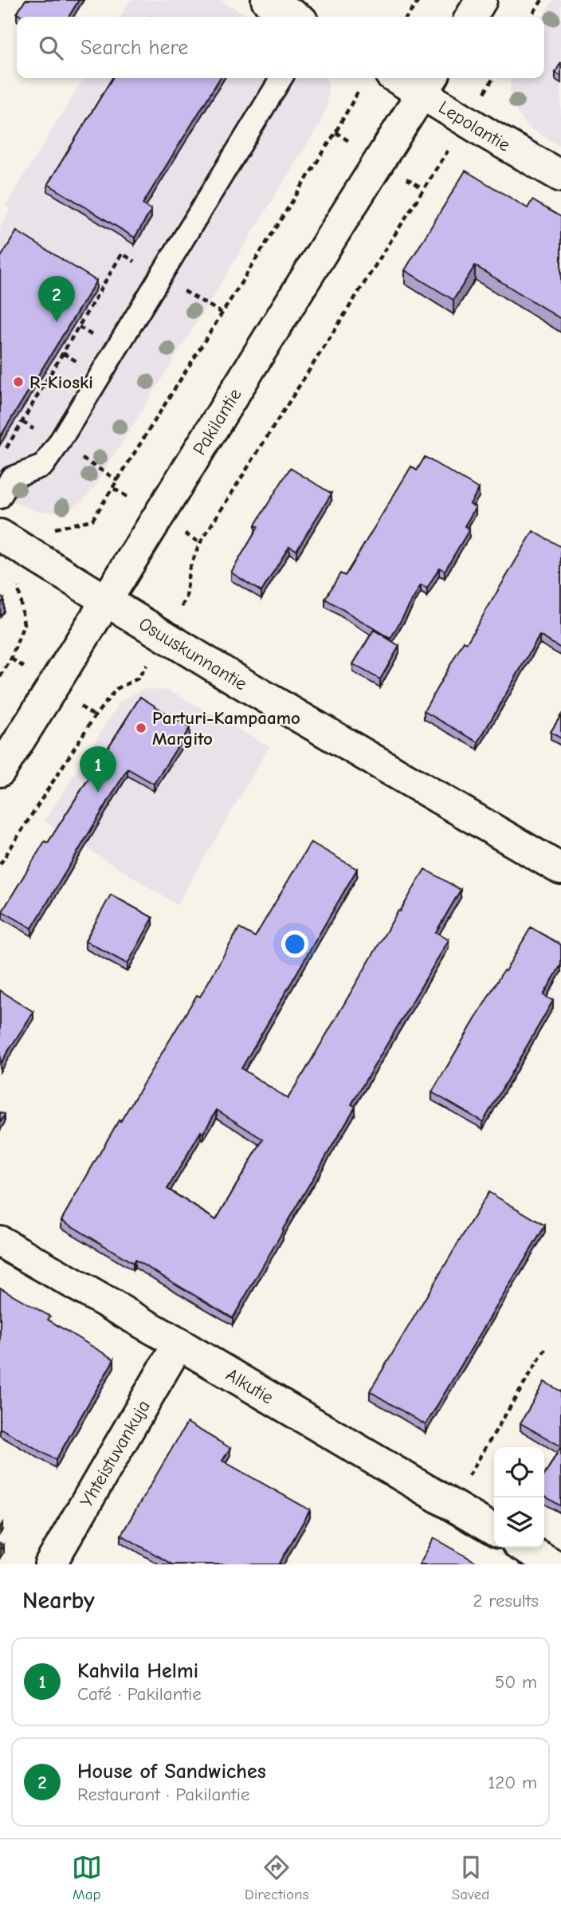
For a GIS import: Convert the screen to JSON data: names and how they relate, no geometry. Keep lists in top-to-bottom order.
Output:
{
  "streets": {
    "street": [
      "Lepolantie",
      "Pakilantie",
      "Osuuskunnantie",
      "Alkutie",
      "Yhteistuvankuja"
    ]
  },
  "crossings": [
    ["Lepolantie", "Pakilantie"],
    ["Pakilantie", "Osuuskunnantie"],
    ["Alkutie", "Yhteistuvankuja"]
  ],
  "places": ["R-Kioski", "Parturi-Kampaamo Margito"],
  "page": {
    "search": "Search here",
    "pins": ["2", "1"],
    "heading": ["Nearby", "2 results"],
    "list": [
      {
        "mark": "1",
        "name": "Kahvila Helmi",
        "note": "Café · Pakilantie",
        "value": "50 m"
      },
      {
        "mark": "2",
        "name": "House of Sandwiches",
        "note": "Restaurant · Pakilantie",
        "value": "120 m"
      }
    ],
    "nav": ["Map", "Directions", "Saved"]
  }
}
